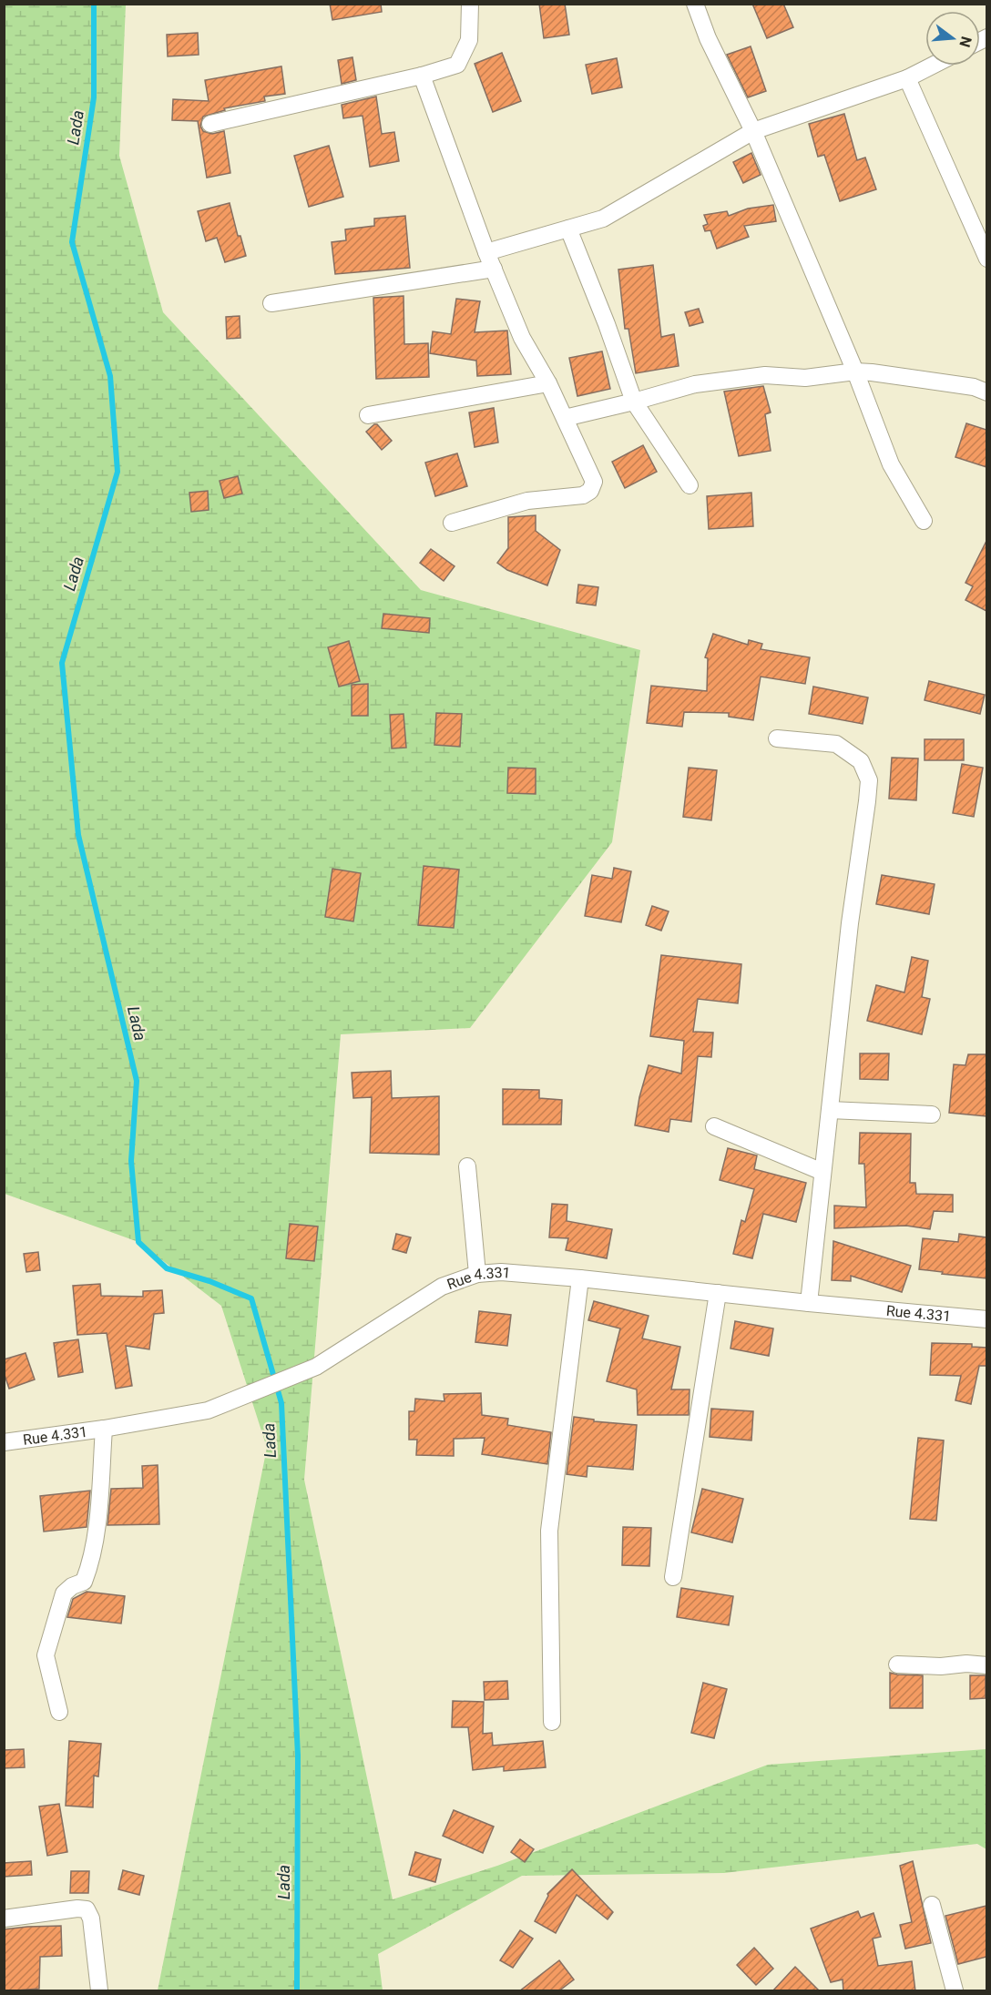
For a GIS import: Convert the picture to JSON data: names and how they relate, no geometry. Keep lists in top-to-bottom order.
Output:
{
  "streets": {
    "street": ["Rue 4.331"]
  },
  "water": ["Lada"],
  "north": "right"
}
